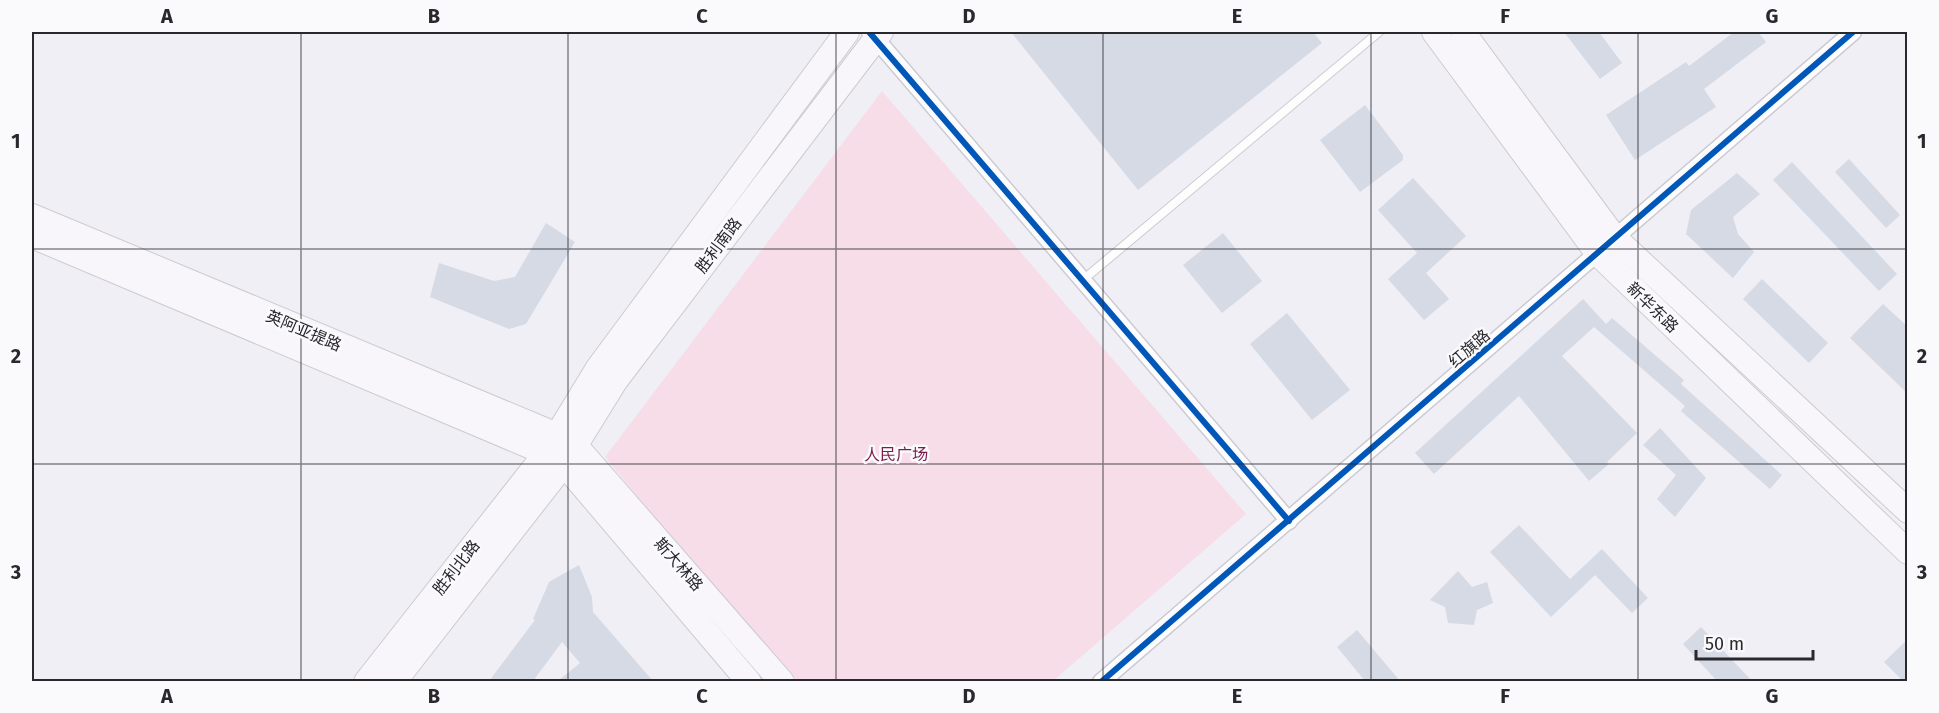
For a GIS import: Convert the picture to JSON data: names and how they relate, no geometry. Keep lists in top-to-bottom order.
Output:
{
  "streets": {
    "main road": [
      "胜利南路",
      "新华东路",
      "英阿亚提路",
      "斯大林路",
      "胜利北路"
    ],
    "street": ["红旗路"]
  },
  "crossings": [
    ["胜利南路", "英阿亚提路"],
    ["胜利南路", "斯大林路"],
    ["胜利南路", "胜利北路"],
    ["新华东路", "红旗路"],
    ["英阿亚提路", "斯大林路"],
    ["英阿亚提路", "胜利北路"],
    ["斯大林路", "胜利北路"]
  ],
  "parks": ["人民广场"],
  "scale_bar": "50 m",
  "grid": {
    "columns": [
      "A",
      "B",
      "C",
      "D",
      "E",
      "F",
      "G"
    ],
    "rows": ["1", "2", "3"]
  }
}
